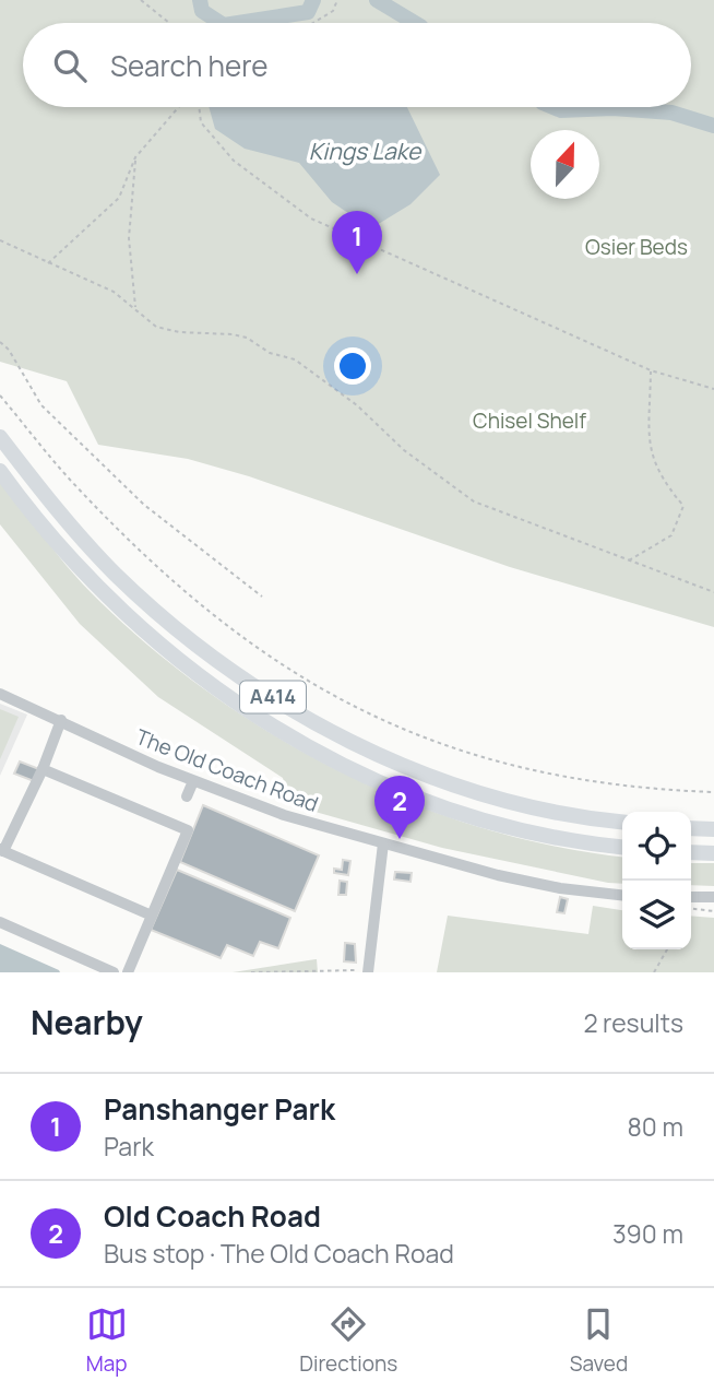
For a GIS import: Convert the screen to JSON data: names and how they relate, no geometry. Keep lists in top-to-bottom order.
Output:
{
  "streets": {
    "highway": ["A414"],
    "street": ["The Old Coach Road"]
  },
  "water": ["Kings Lake"],
  "parks": ["Osier Beds", "Chisel Shelf"],
  "north": "top",
  "page": {
    "search": "Search here",
    "pins": ["1", "2"],
    "heading": ["Nearby", "2 results"],
    "list": [
      {
        "mark": "1",
        "name": "Panshanger Park",
        "note": "Park",
        "value": "80 m"
      },
      {
        "mark": "2",
        "name": "Old Coach Road",
        "note": "Bus stop · The Old Coach Road",
        "value": "390 m"
      }
    ],
    "nav": ["Map", "Directions", "Saved"]
  }
}
